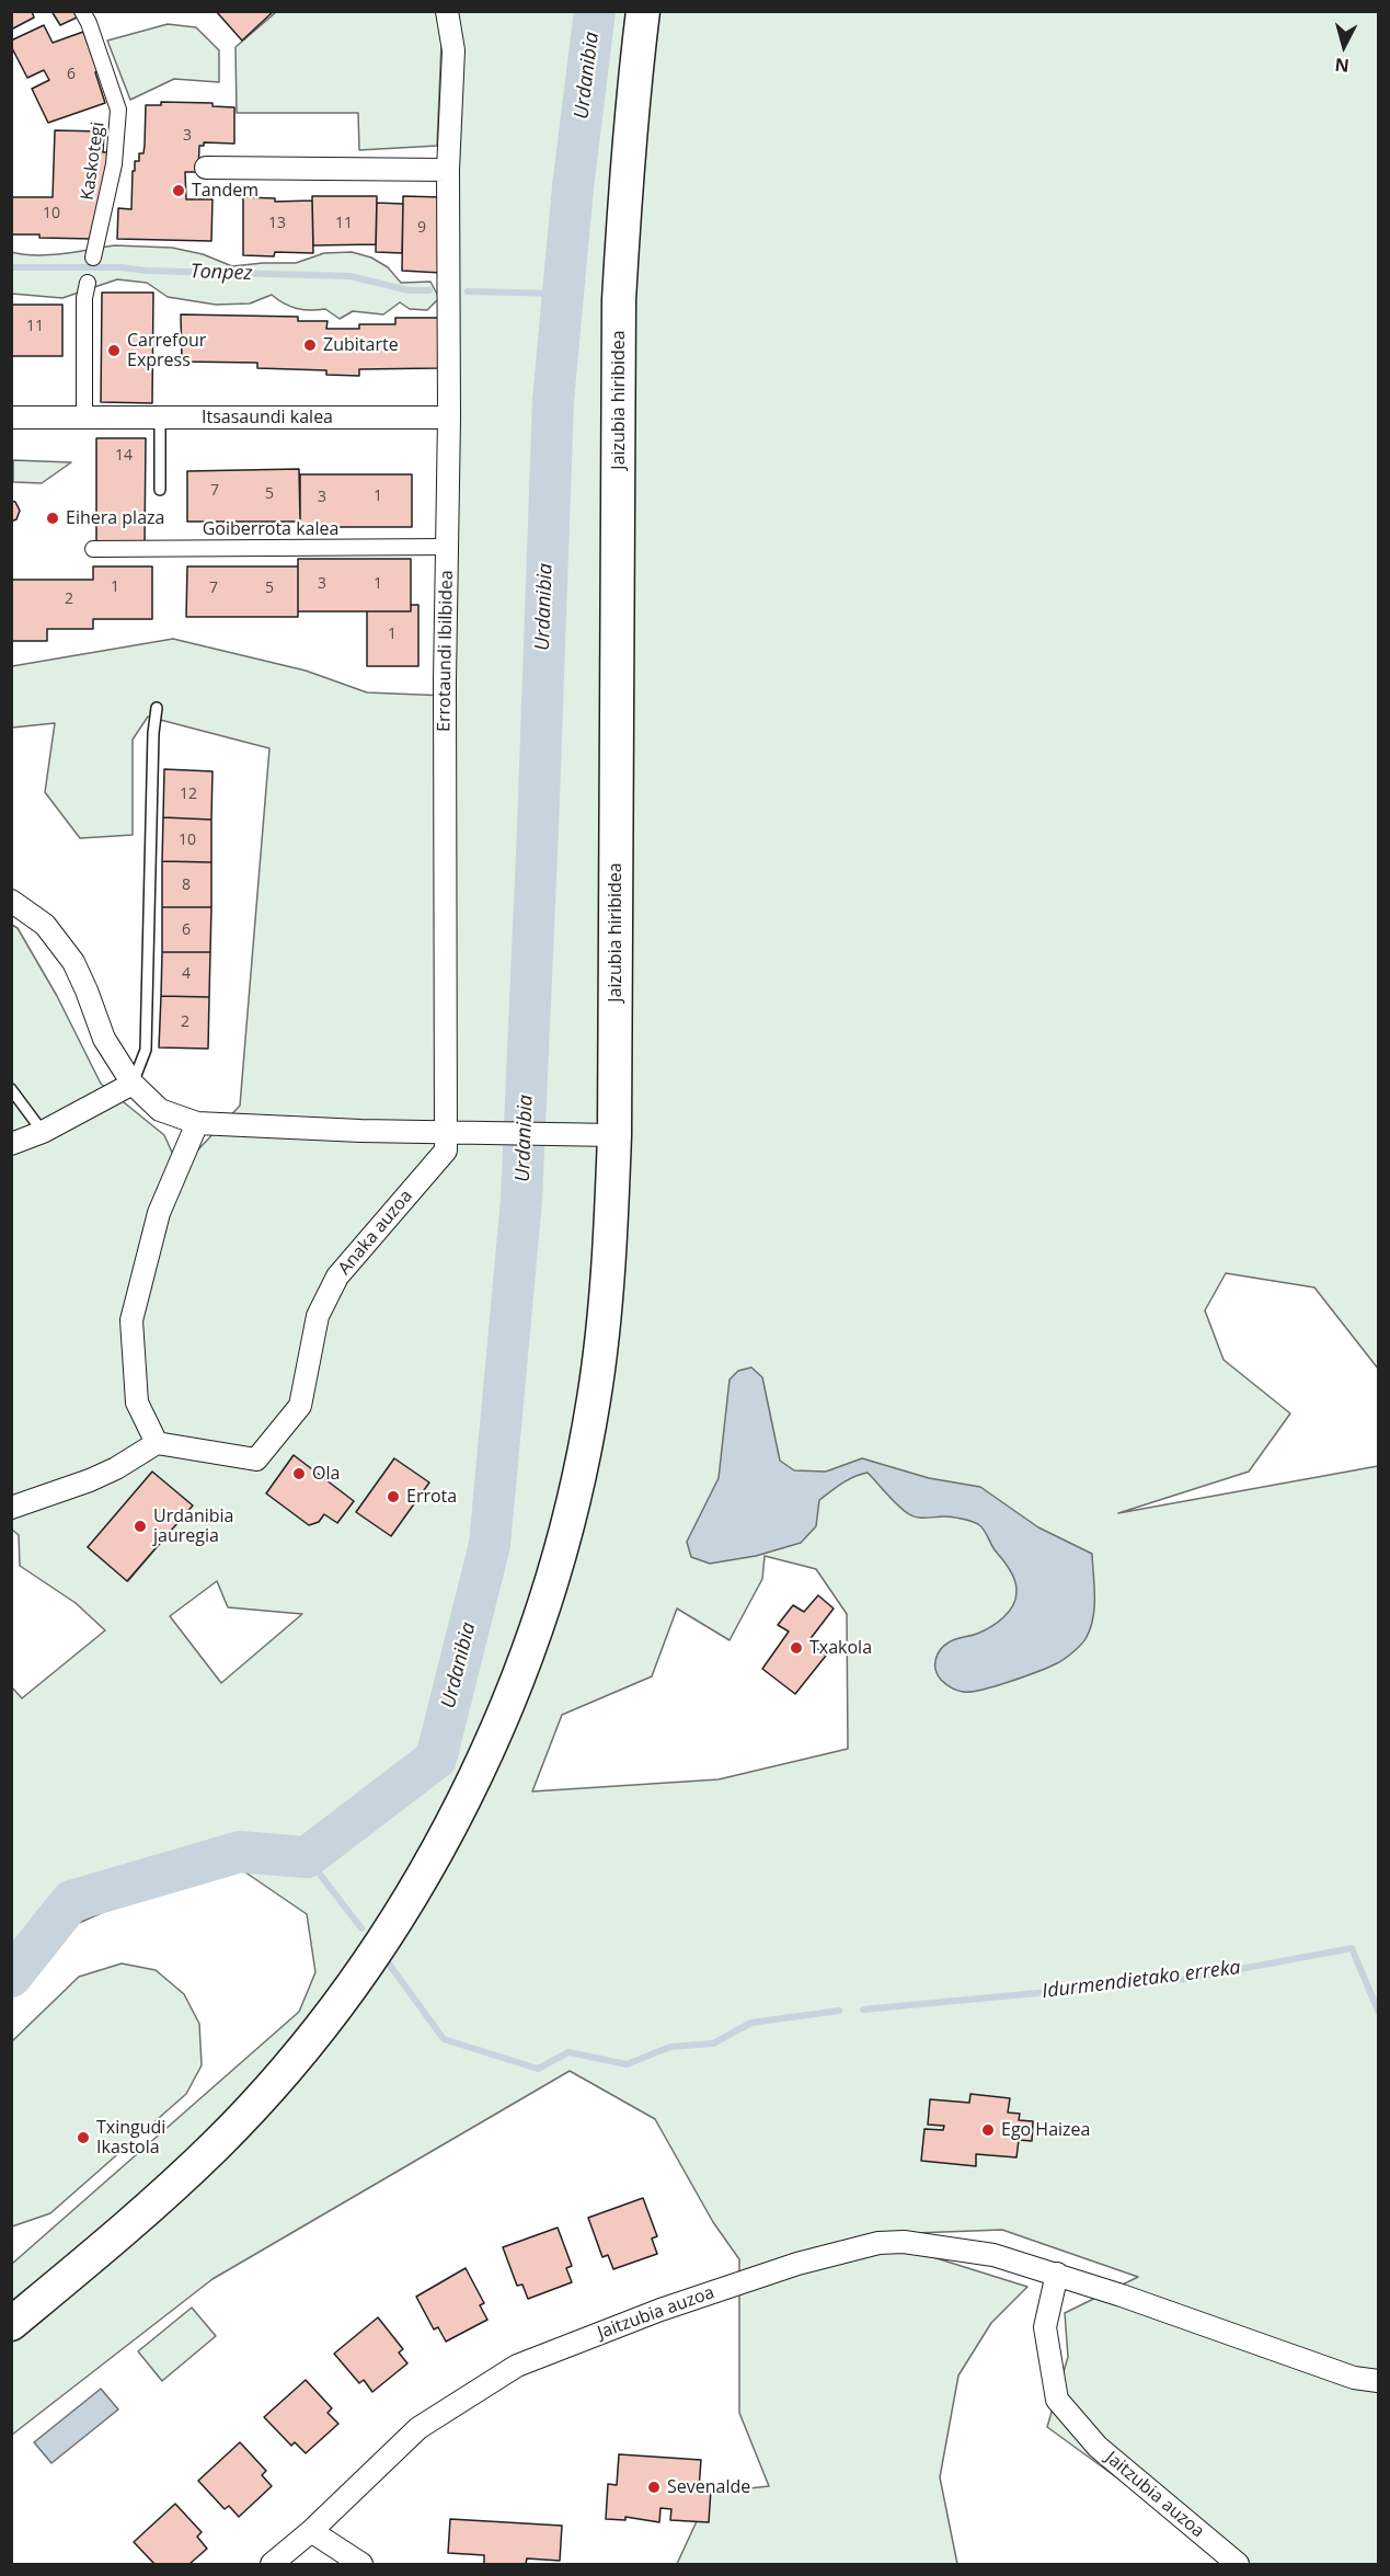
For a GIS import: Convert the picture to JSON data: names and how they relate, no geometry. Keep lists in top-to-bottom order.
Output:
{
  "streets": {
    "main road": ["Jaizubia hiribidea"],
    "street": [
      "Kaskotegi",
      "Itsasaundi kalea",
      "Goiberrota kalea",
      "Errotaundi Ibilbidea",
      "Anaka auzoa",
      "Jaitzubia auzoa"
    ]
  },
  "crossings": [
    ["Itsasaundi kalea", "Errotaundi Ibilbidea"],
    ["Goiberrota kalea", "Errotaundi Ibilbidea"],
    ["Errotaundi Ibilbidea", "Anaka auzoa"]
  ],
  "water": ["Urdanibia", "Tonpez", "Idurmendietako erreka"],
  "places": [
    "Tandem",
    "Zubitarte",
    "Carrefour Express",
    "Eihera plaza",
    "Ola",
    "Errota",
    "Urdanibia jauregia",
    "Txakola",
    "Ego Haizea",
    "Txingudi Ikastola",
    "Sevenalde"
  ],
  "house_numbers": [
    "6",
    "3",
    "10",
    "13",
    "11",
    "9",
    "11",
    "14",
    "7",
    "5",
    "1",
    "3",
    "3",
    "1",
    "1",
    "7",
    "5",
    "2",
    "1",
    "12",
    "10",
    "8",
    "6",
    "4",
    "2"
  ],
  "north": "bottom"
}
